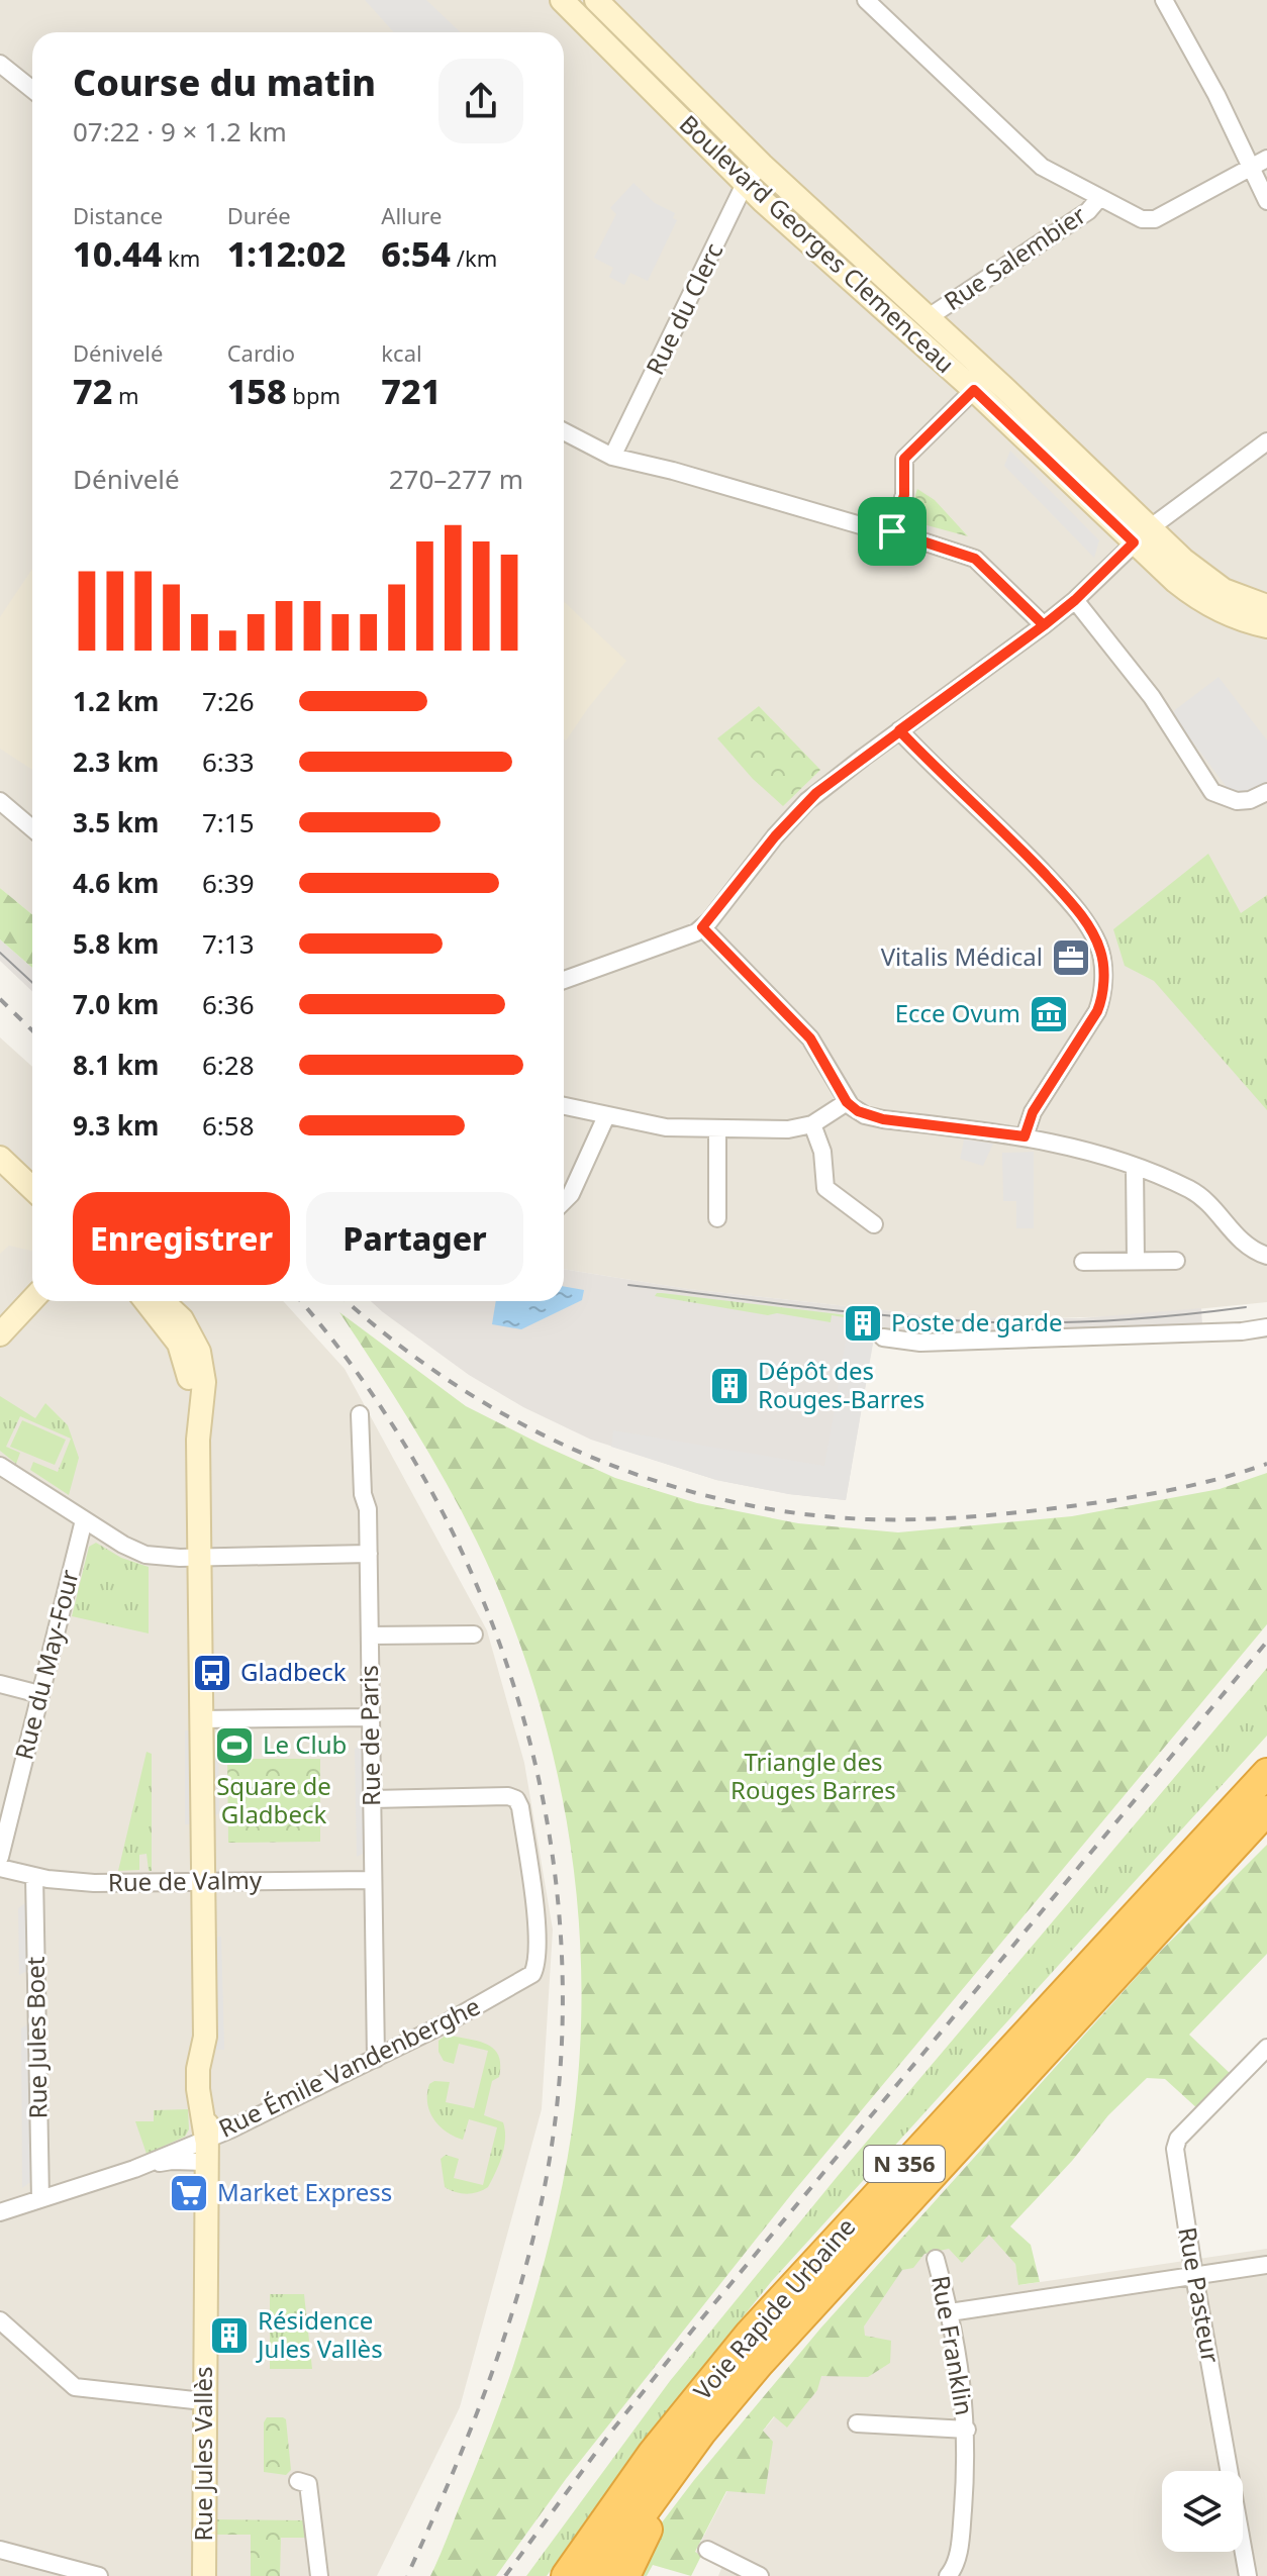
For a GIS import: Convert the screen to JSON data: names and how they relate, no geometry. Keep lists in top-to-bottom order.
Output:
{
  "streets": {
    "highway": ["N 356", "Voie Rapide Urbaine"],
    "main road": ["Boulevard Georges Clemenceau", "Rue Jules Vallès"],
    "street": [
      "Rue Salembier",
      "Rue du Clerc",
      "Rue du May-Four",
      "Rue de Paris",
      "Rue de Valmy",
      "Rue Jules Boet",
      "Rue Émile Vandenberghe",
      "Rue Pasteur",
      "Rue Franklin"
    ]
  },
  "crossings": [
    ["Boulevard Georges Clemenceau", "Rue Salembier"],
    ["Boulevard Georges Clemenceau", "Rue du Clerc"],
    ["Rue de Paris", "Rue de Valmy"],
    ["Rue de Paris", "Rue Émile Vandenberghe"],
    ["Rue de Valmy", "Rue Jules Boet"],
    ["Rue de Valmy", "Rue Jules Vallès"],
    ["Rue Jules Boet", "Rue Émile Vandenberghe"],
    ["Rue Émile Vandenberghe", "Rue Jules Vallès"]
  ],
  "parks": ["Triangle des Rouges Barres", "Square de Gladbeck"],
  "places": {
    "office": ["Vitalis Médical"],
    "museum": ["Ecce Ovum"],
    "building": ["Poste de garde", "Dépôt des Rouges-Barres", "Résidence Jules Vallès"],
    "bus stop": ["Gladbeck"],
    "sports": ["Le Club"],
    "supermarket": ["Market Express"]
  },
  "page": {
    "heading": ["Course du matin", "07:22 · 9 × 1.2 km"],
    "stats": [
      ["Distance", "10.44 km"],
      ["Durée", "1:12:02"],
      ["Allure", "6:54 /km"],
      ["Dénivelé", "72 m"],
      ["Cardio", "158 bpm"],
      ["kcal", "721"]
    ],
    "chart": ["Dénivelé", "270–277 m"],
    "list": [
      {
        "name": "1.2 km",
        "note": "7:26"
      },
      {
        "name": "2.3 km",
        "note": "6:33"
      },
      {
        "name": "3.5 km",
        "note": "7:15"
      },
      {
        "name": "4.6 km",
        "note": "6:39"
      },
      {
        "name": "5.8 km",
        "note": "7:13"
      },
      {
        "name": "7.0 km",
        "note": "6:36"
      },
      {
        "name": "8.1 km",
        "note": "6:28"
      },
      {
        "name": "9.3 km",
        "note": "6:58"
      }
    ],
    "buttons": ["Enregistrer", "Partager"]
  }
}
